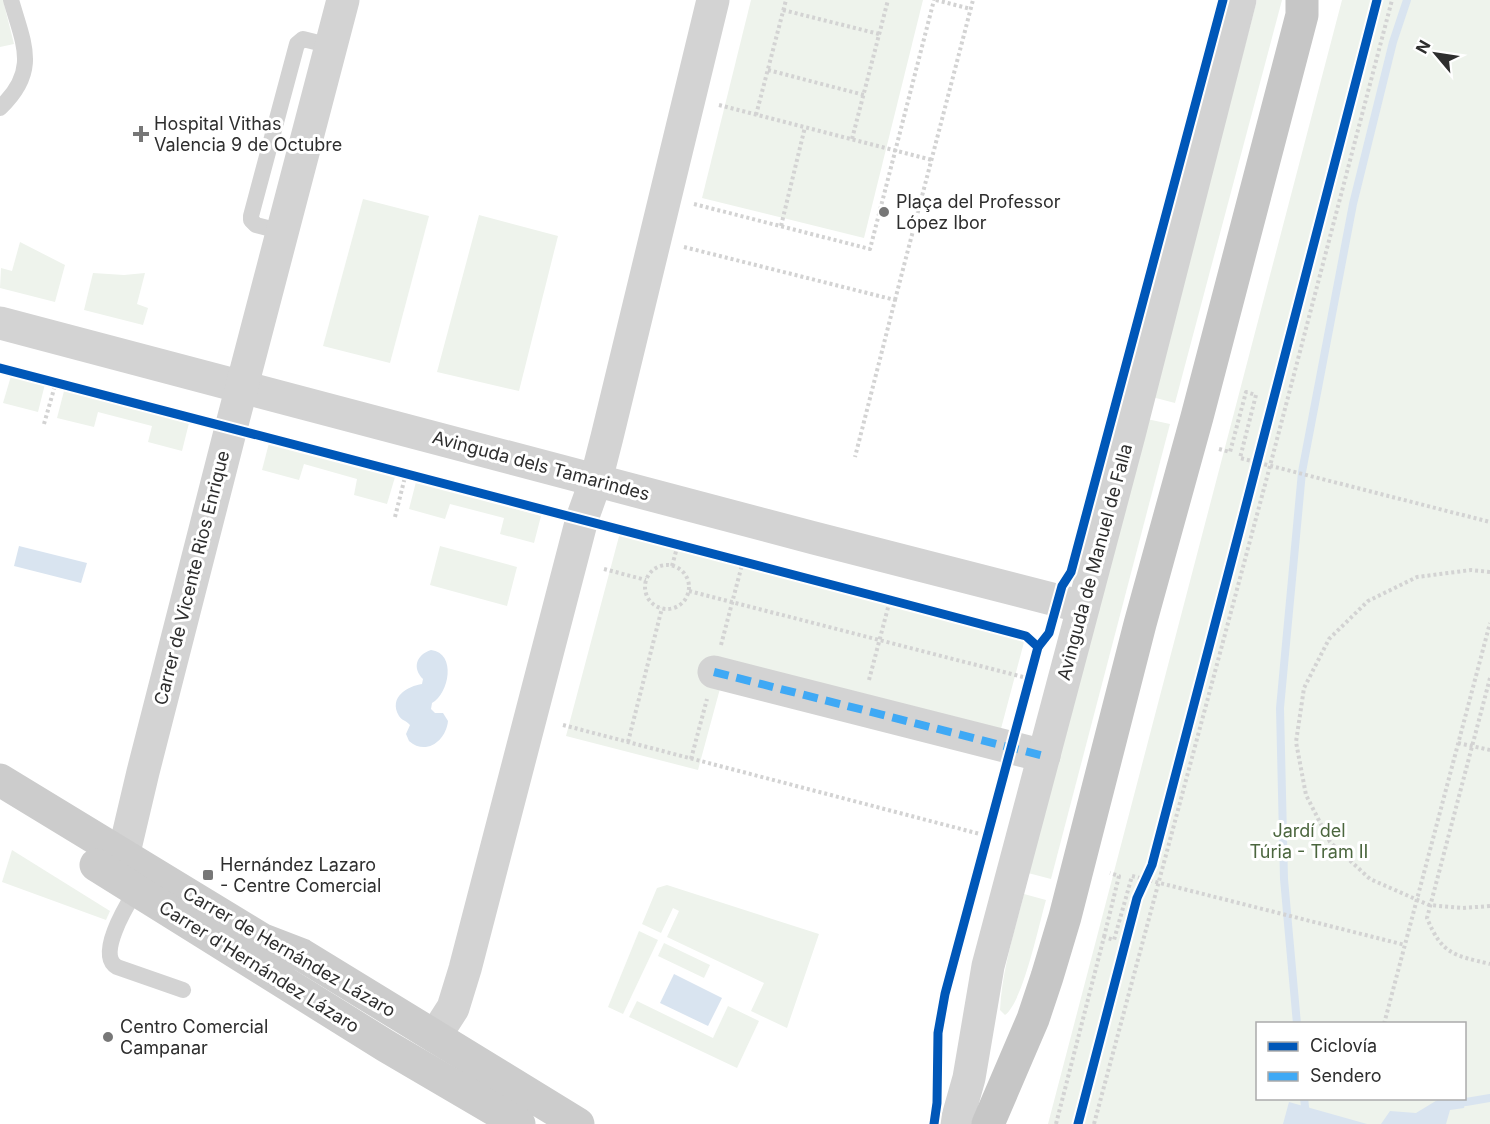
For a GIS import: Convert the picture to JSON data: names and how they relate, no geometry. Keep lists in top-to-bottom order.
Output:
{
  "streets": {
    "street": [
      "Avinguda dels Tamarindes",
      "Avinguda de Manuel de Falla",
      "Carrer de Vicente Rios Enrique",
      "Carrer de Hernández Lázaro",
      "Carrer d'Hernández Lázaro"
    ]
  },
  "crossings": [
    ["Avinguda dels Tamarindes", "Avinguda de Manuel de Falla"],
    ["Avinguda dels Tamarindes", "Carrer de Vicente Rios Enrique"],
    ["Carrer de Vicente Rios Enrique", "Carrer de Hernández Lázaro"],
    ["Carrer de Vicente Rios Enrique", "Carrer d'Hernández Lázaro"],
    ["Carrer de Hernández Lázaro", "Carrer d'Hernández Lázaro"]
  ],
  "parks": ["Jardí del Túria - Tram II"],
  "places": {
    "health": ["Hospital Vithas Valencia 9 de Octubre"],
    "other": ["Plaça del Professor López Ibor", "Centro Comercial Campanar"],
    "transit": ["Hernández Lazaro - Centre Comercial"]
  },
  "legend": ["Ciclovía", "Sendero"],
  "north": "top left"
}
